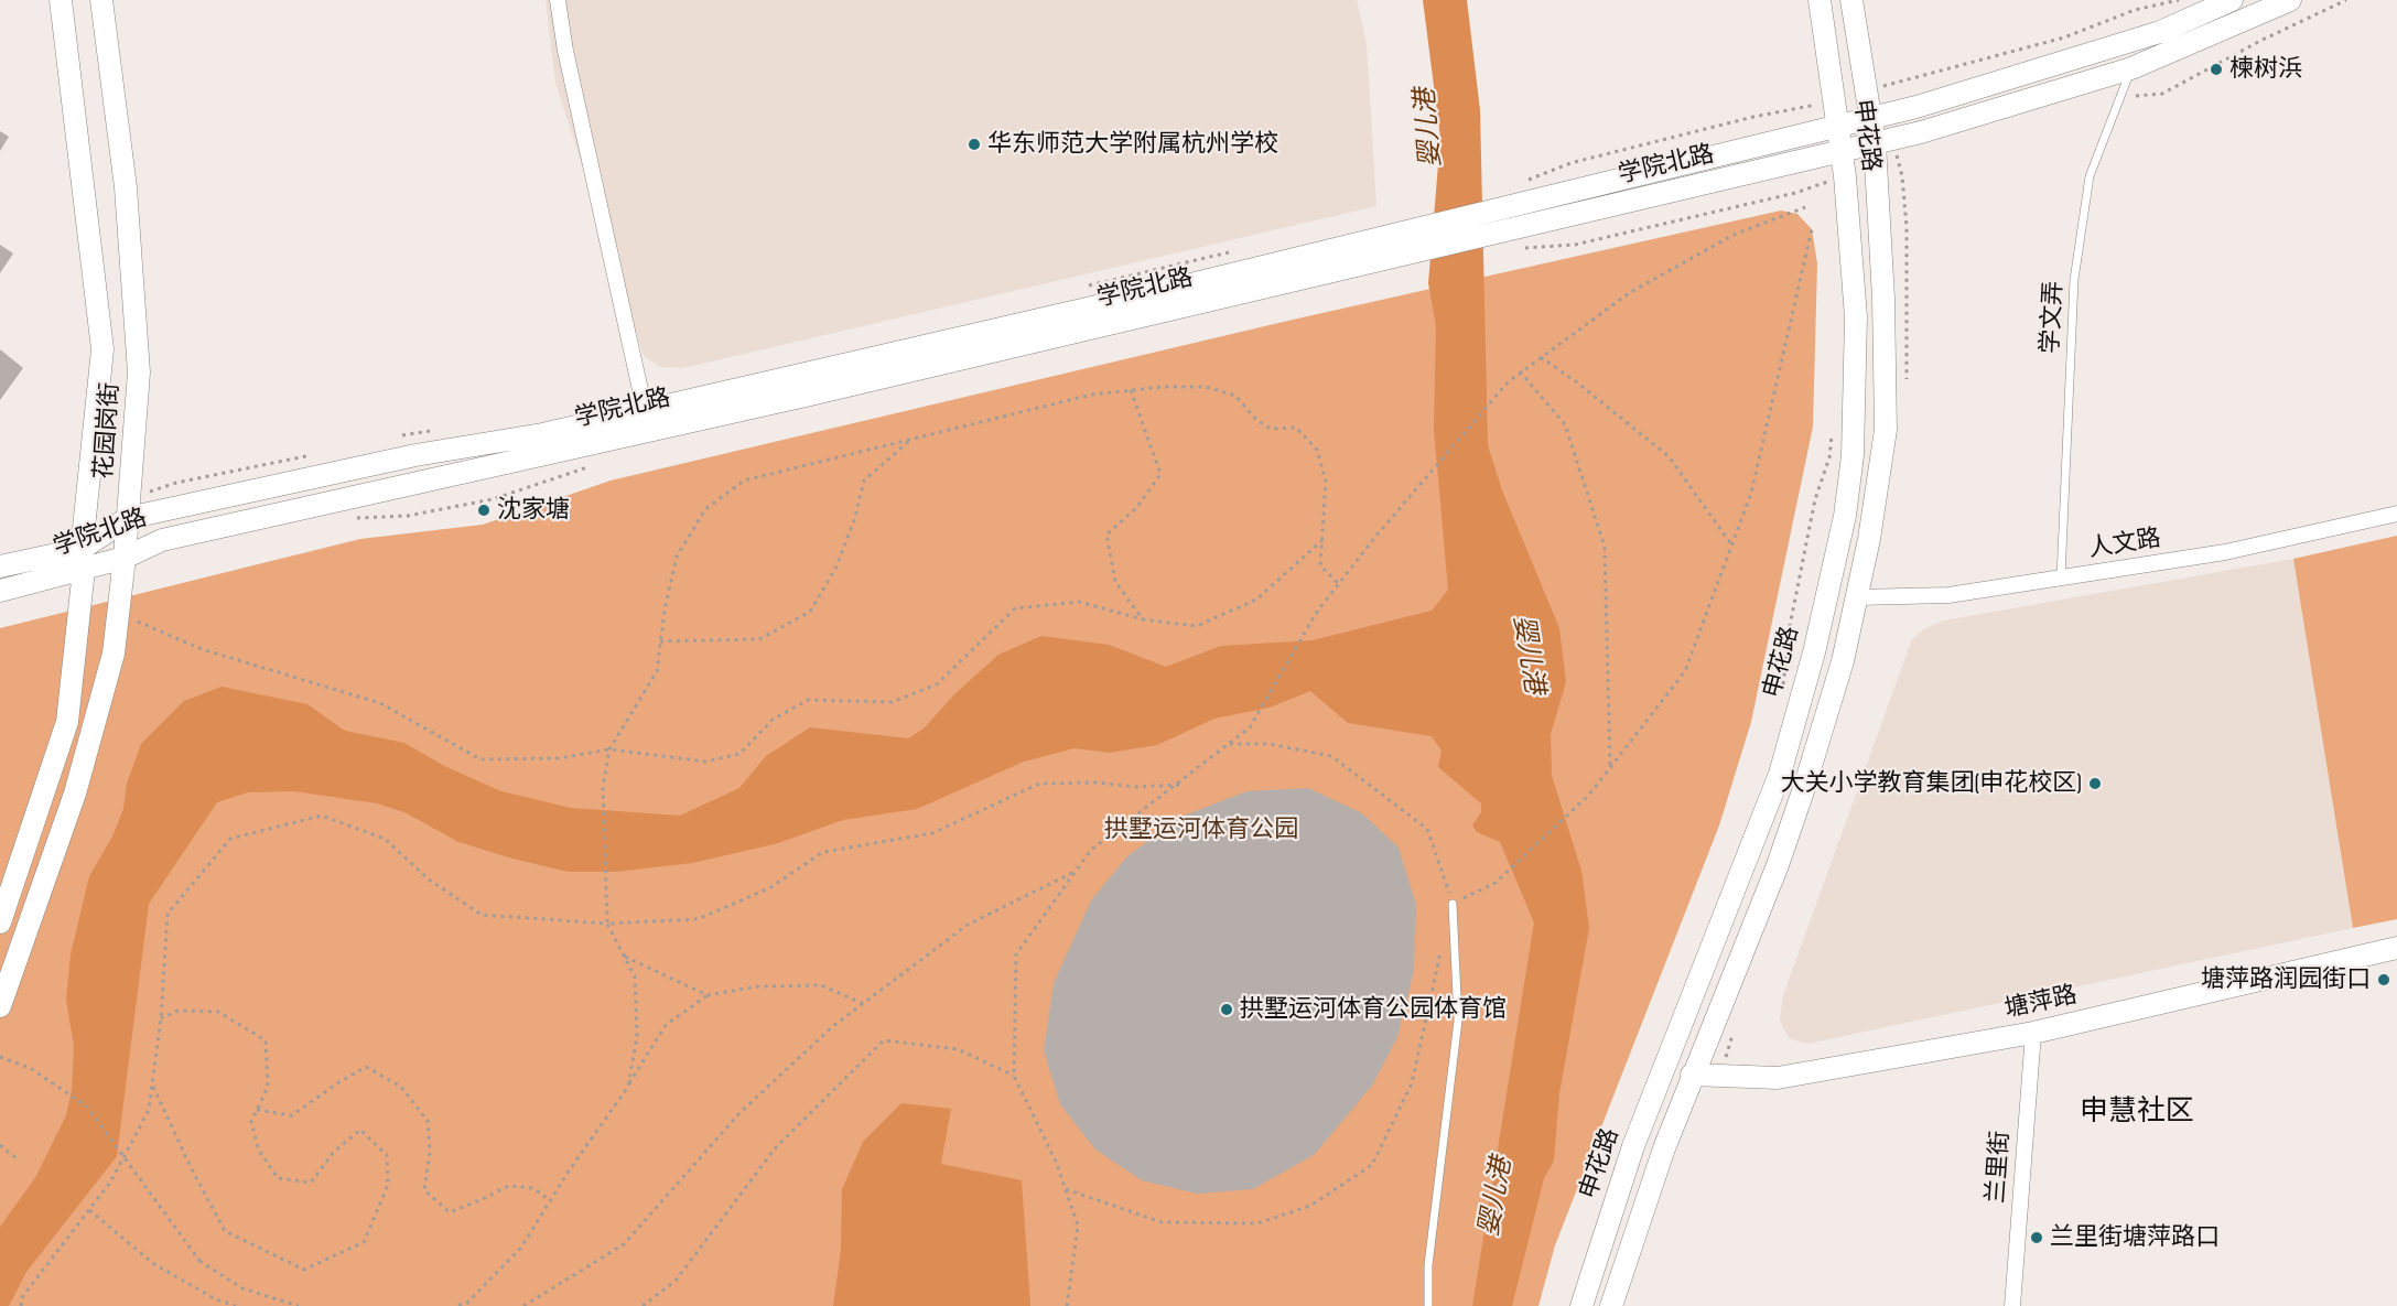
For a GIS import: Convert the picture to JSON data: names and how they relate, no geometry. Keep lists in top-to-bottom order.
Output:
{
  "streets": {
    "main road": [
      "申花路",
      "学院北路",
      "花园岗街",
      "塘萍路"
    ],
    "street": ["人文路", "兰里街"],
    "lane": ["学文弄"]
  },
  "crossings": [
    ["申花路", "学院北路"],
    ["申花路", "人文路"],
    ["申花路", "塘萍路"],
    ["学院北路", "学文弄"],
    ["学院北路", "花园岗街"],
    ["学文弄", "人文路"],
    ["塘萍路", "兰里街"]
  ],
  "districts": ["申慧社区"],
  "water": ["婴儿港"],
  "parks": ["拱墅运河体育公园"],
  "places": [
    "楝树浜",
    "华东师范大学附属杭州学校",
    "沈家塘",
    "大关小学教育集团(申花校区)",
    "塘萍路润园街口",
    "拱墅运河体育公园体育馆",
    "兰里街塘萍路口"
  ]
}
